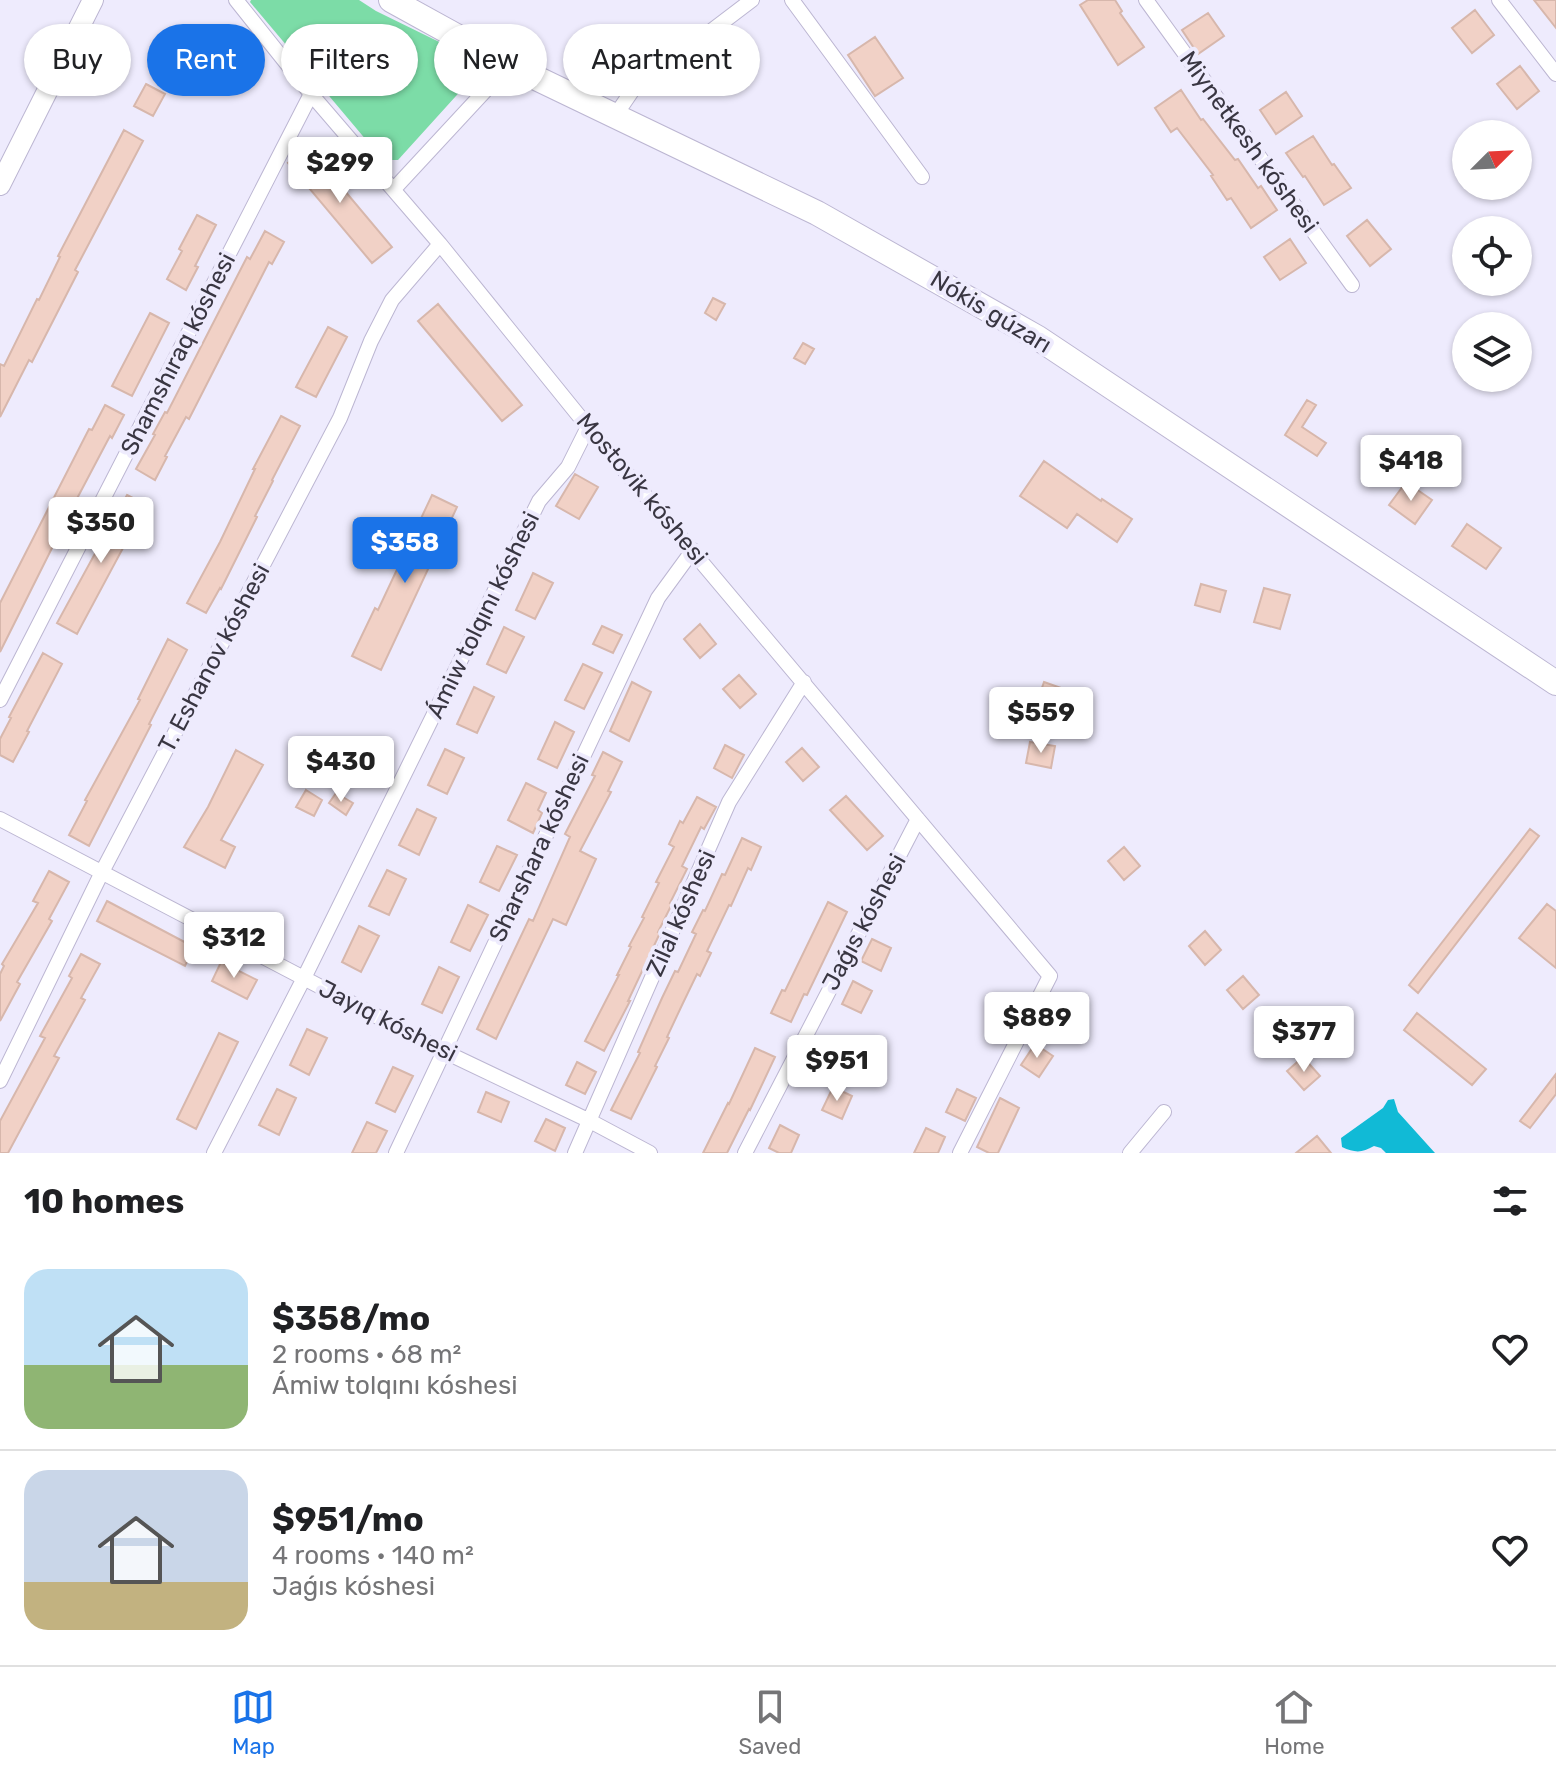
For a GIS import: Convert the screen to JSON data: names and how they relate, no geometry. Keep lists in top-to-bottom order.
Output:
{
  "streets": {
    "main road": ["Nókis gúzarı"],
    "street": [
      "Miynetkesh kóshesi",
      "Shamshıraq kóshesi",
      "Mostovik kóshesi",
      "Ámiw tolqını kóshesi",
      "T. Eshanov kóshesi",
      "Sharshara kóshesi",
      "Zilal kóshesi",
      "Jaǵıs kóshesi",
      "Jayıq kóshesi"
    ]
  },
  "crossings": [
    ["Mostovik kóshesi", "Ámiw tolqını kóshesi"],
    ["Mostovik kóshesi", "T. Eshanov kóshesi"],
    ["Mostovik kóshesi", "Sharshara kóshesi"],
    ["Mostovik kóshesi", "Zilal kóshesi"],
    ["Mostovik kóshesi", "Jaǵıs kóshesi"],
    ["Ámiw tolqını kóshesi", "Jayıq kóshesi"],
    ["T. Eshanov kóshesi", "Jayıq kóshesi"],
    ["Sharshara kóshesi", "Jayıq kóshesi"],
    ["Zilal kóshesi", "Jayıq kóshesi"]
  ],
  "north": "top right",
  "page": {
    "chip": [
      "Buy",
      "Rent",
      "Filters",
      "New",
      "Apartment"
    ],
    "price": [
      "$299",
      "$418",
      "$350",
      "$358",
      "$559",
      "$430",
      "$312",
      "$889",
      "$377",
      "$951"
    ],
    "heading": "10 homes",
    "list": [
      {
        "name": "$358/mo",
        "note": "2 rooms · 68 m² · Ámiw tolqını kóshesi"
      },
      {
        "name": "$951/mo",
        "note": "4 rooms · 140 m² · Jaǵıs kóshesi"
      }
    ],
    "tabs": ["Map", "Saved", "Home"]
  }
}
